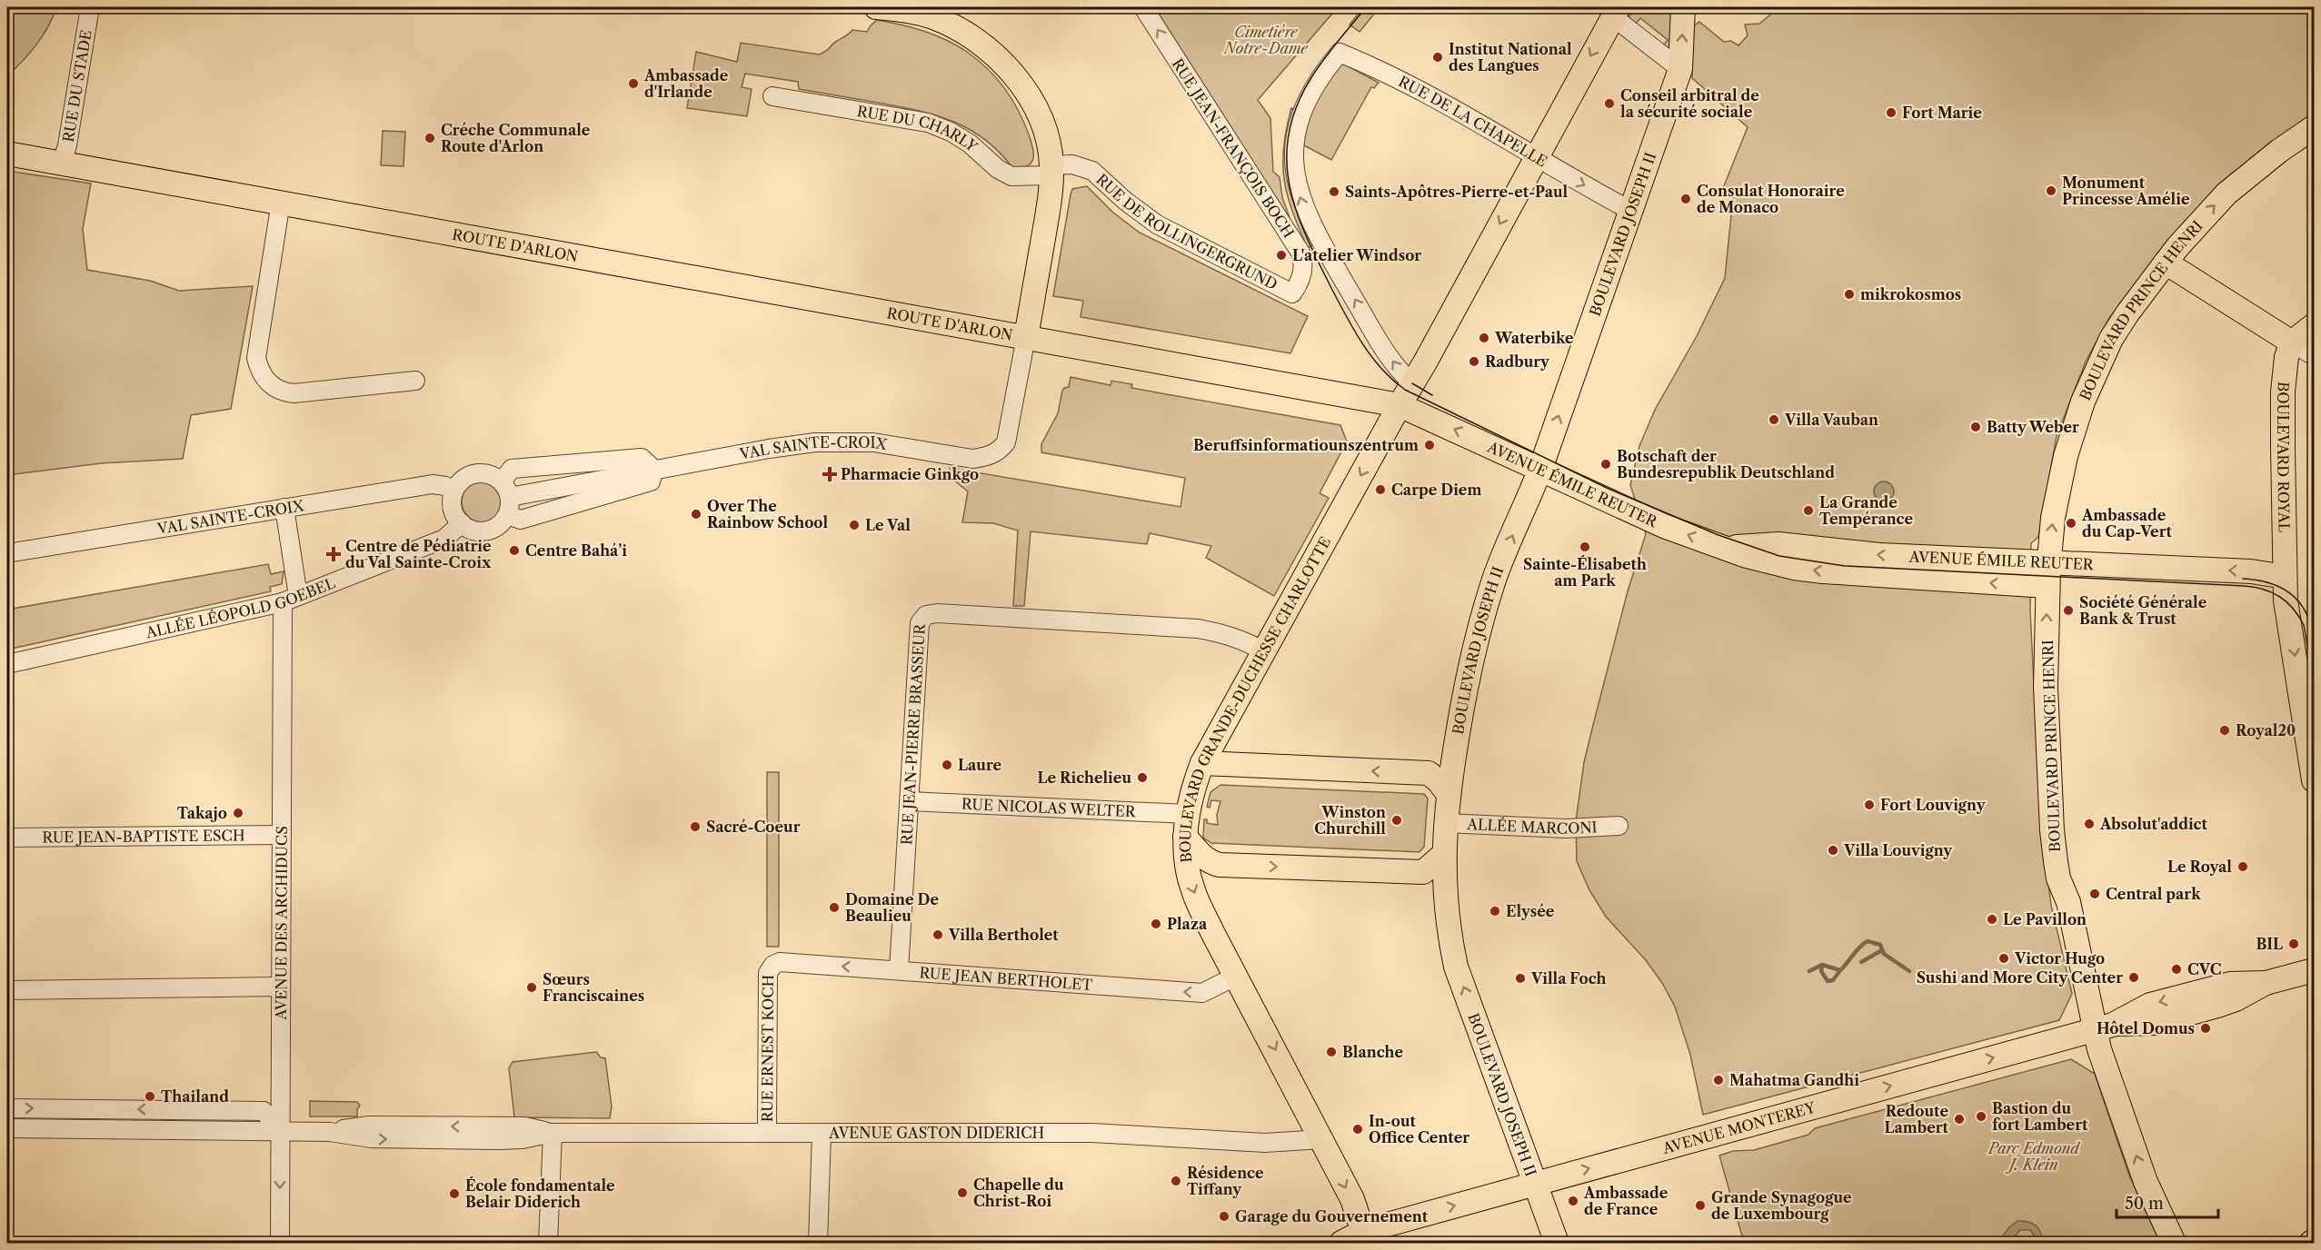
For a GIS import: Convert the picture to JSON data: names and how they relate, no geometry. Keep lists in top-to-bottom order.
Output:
{
  "streets": {
    "main road": [
      "BOULEVARD JOSEPH II",
      "ROUTE D'ARLON",
      "BOULEVARD PRINCE HENRI",
      "BOULEVARD ROYAL",
      "AVENUE ÉMILE REUTER",
      "BOULEVARD GRANDE-DUCHESSE CHARLOTTE",
      "AVENUE MONTEREY"
    ],
    "street": [
      "RUE DU STADE",
      "RUE DE LA CHAPELLE",
      "RUE DU CHARLY",
      "RUE JEAN-FRANÇOIS BOCH",
      "RUE DE ROLLINGERGRUND",
      "VAL SAINTE-CROIX",
      "ALLÉE LÉOPOLD GOEBEL",
      "RUE JEAN-PIERRE BRASSEUR",
      "RUE NICOLAS WELTER",
      "ALLÉE MARCONI",
      "RUE JEAN-BAPTISTE ESCH",
      "AVENUE DES ARCHIDUCS",
      "RUE JEAN BERTHOLET",
      "RUE ERNEST KOCH",
      "AVENUE GASTON DIDERICH"
    ]
  },
  "crossings": [
    ["RUE DU STADE", "ROUTE D'ARLON"],
    ["RUE DE LA CHAPELLE", "BOULEVARD JOSEPH II"],
    ["RUE DE LA CHAPELLE", "BOULEVARD GRANDE-DUCHESSE CHARLOTTE"],
    ["RUE DU CHARLY", "RUE DE ROLLINGERGRUND"],
    ["RUE JEAN-FRANÇOIS BOCH", "RUE DE ROLLINGERGRUND"],
    ["BOULEVARD JOSEPH II", "AVENUE ÉMILE REUTER"],
    ["BOULEVARD JOSEPH II", "ALLÉE MARCONI"],
    ["BOULEVARD JOSEPH II", "AVENUE MONTEREY"],
    ["ROUTE D'ARLON", "VAL SAINTE-CROIX"],
    ["ROUTE D'ARLON", "AVENUE ÉMILE REUTER"],
    ["ROUTE D'ARLON", "BOULEVARD GRANDE-DUCHESSE CHARLOTTE"],
    ["BOULEVARD PRINCE HENRI", "AVENUE ÉMILE REUTER"],
    ["BOULEVARD PRINCE HENRI", "AVENUE MONTEREY"],
    ["VAL SAINTE-CROIX", "ALLÉE LÉOPOLD GOEBEL"],
    ["VAL SAINTE-CROIX", "AVENUE DES ARCHIDUCS"],
    ["BOULEVARD ROYAL", "AVENUE ÉMILE REUTER"],
    ["AVENUE ÉMILE REUTER", "BOULEVARD GRANDE-DUCHESSE CHARLOTTE"],
    ["ALLÉE LÉOPOLD GOEBEL", "AVENUE DES ARCHIDUCS"],
    ["BOULEVARD GRANDE-DUCHESSE CHARLOTTE", "RUE JEAN-PIERRE BRASSEUR"],
    ["BOULEVARD GRANDE-DUCHESSE CHARLOTTE", "RUE NICOLAS WELTER"],
    ["BOULEVARD GRANDE-DUCHESSE CHARLOTTE", "RUE JEAN BERTHOLET"],
    ["BOULEVARD GRANDE-DUCHESSE CHARLOTTE", "AVENUE MONTEREY"],
    ["BOULEVARD GRANDE-DUCHESSE CHARLOTTE", "AVENUE GASTON DIDERICH"],
    ["RUE JEAN-PIERRE BRASSEUR", "RUE NICOLAS WELTER"],
    ["RUE JEAN-PIERRE BRASSEUR", "RUE JEAN BERTHOLET"],
    ["RUE JEAN-BAPTISTE ESCH", "AVENUE DES ARCHIDUCS"],
    ["AVENUE DES ARCHIDUCS", "AVENUE GASTON DIDERICH"],
    ["RUE JEAN BERTHOLET", "RUE ERNEST KOCH"],
    ["RUE ERNEST KOCH", "AVENUE GASTON DIDERICH"]
  ],
  "one_way": [
    "RUE JEAN-FRANÇOIS BOCH",
    "BOULEVARD JOSEPH II",
    "BOULEVARD PRINCE HENRI",
    "BOULEVARD ROYAL",
    "AVENUE ÉMILE REUTER",
    "BOULEVARD GRANDE-DUCHESSE CHARLOTTE",
    "RUE JEAN BERTHOLET",
    "AVENUE MONTEREY"
  ],
  "parks": ["Cimetière Notre-Dame", "Parc Edmond J. Klein"],
  "places": {
    "other": [
      "Institut National des Langues",
      "Ambassade d'Irlande",
      "Conseil arbitral de la sécurité sociale",
      "Fort Marie",
      "Créche Communale Route d'Arlon",
      "Monument Princesse Amélie",
      "Saints-Apôtres-Pierre-et-Paul",
      "Consulat Honoraire de Monaco",
      "L'atelier Windsor",
      "mikrokosmos",
      "Waterbike",
      "Radbury",
      "Villa Vauban",
      "Batty Weber",
      "Beruffsinformatiounszentrum",
      "Botschaft der Bundesrepublik Deutschland",
      "Carpe Diem",
      "La Grande Tempérance",
      "Over The Rainbow School",
      "Ambassade du Cap-Vert",
      "Le Val",
      "Sainte-Élisabeth am Park",
      "Centre Bahá’i",
      "Société Générale Bank & Trust",
      "Royal20",
      "Laure",
      "Le Richelieu",
      "Fort Louvigny",
      "Takajo",
      "Winston Churchill",
      "Absolut'addict",
      "Sacré-Coeur",
      "Villa Louvigny",
      "Le Royal",
      "Central park",
      "Domaine De Beaulieu",
      "Elysée",
      "Le Pavillon",
      "Plaza",
      "Villa Bertholet",
      "BIL",
      "Victor Hugo",
      "CVC",
      "Sushi and More City Center",
      "Villa Foch",
      "Sœurs Franciscaines",
      "Hôtel Domus",
      "Blanche",
      "Mahatma Gandhi",
      "Thailand",
      "Bastion du fort Lambert",
      "Redoute Lambert",
      "In-out Office Center",
      "Résidence Tiffany",
      "Chapelle du Christ-Roi",
      "École fondamentale Belair Diderich",
      "Ambassade de France",
      "Grande Synagogue de Luxembourg",
      "Garage du Gouvernement"
    ],
    "health": ["Pharmacie Ginkgo", "Centre de Pédiatrie du Val Sainte-Croix"]
  },
  "scale_bar": "50 m"
}
